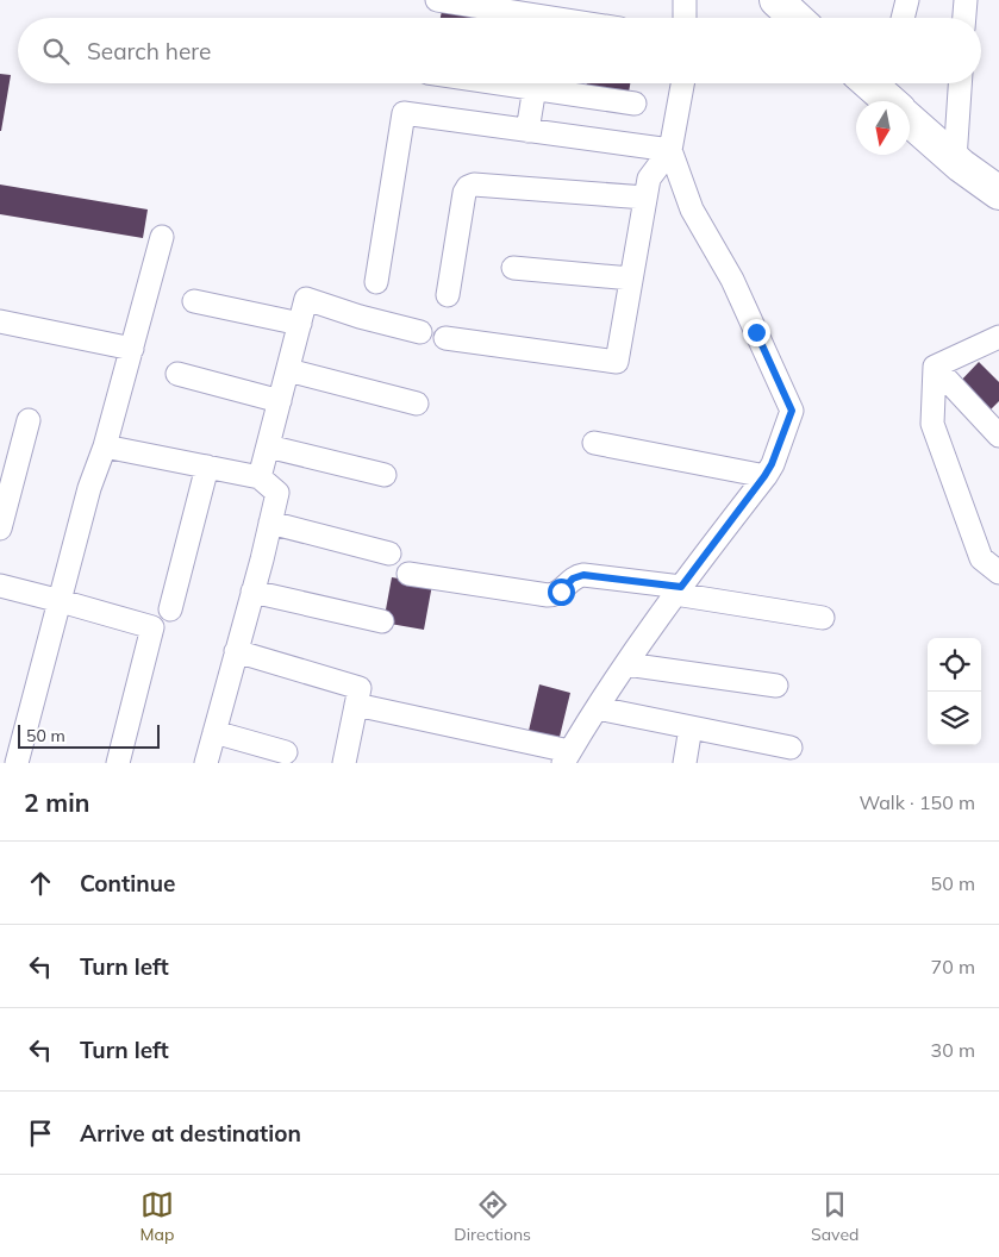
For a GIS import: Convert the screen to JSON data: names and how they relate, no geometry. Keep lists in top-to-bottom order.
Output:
{
  "scale_bar": "50 m",
  "north": "bottom",
  "page": {
    "search": "Search here",
    "scale": "50 m",
    "heading": ["2 min", "Walk · 150 m"],
    "list": [
      ["Continue", "50 m"],
      ["Turn left", "70 m"],
      ["Turn left", "30 m"],
      "Arrive at destination"
    ],
    "nav": ["Map", "Directions", "Saved"]
  }
}
